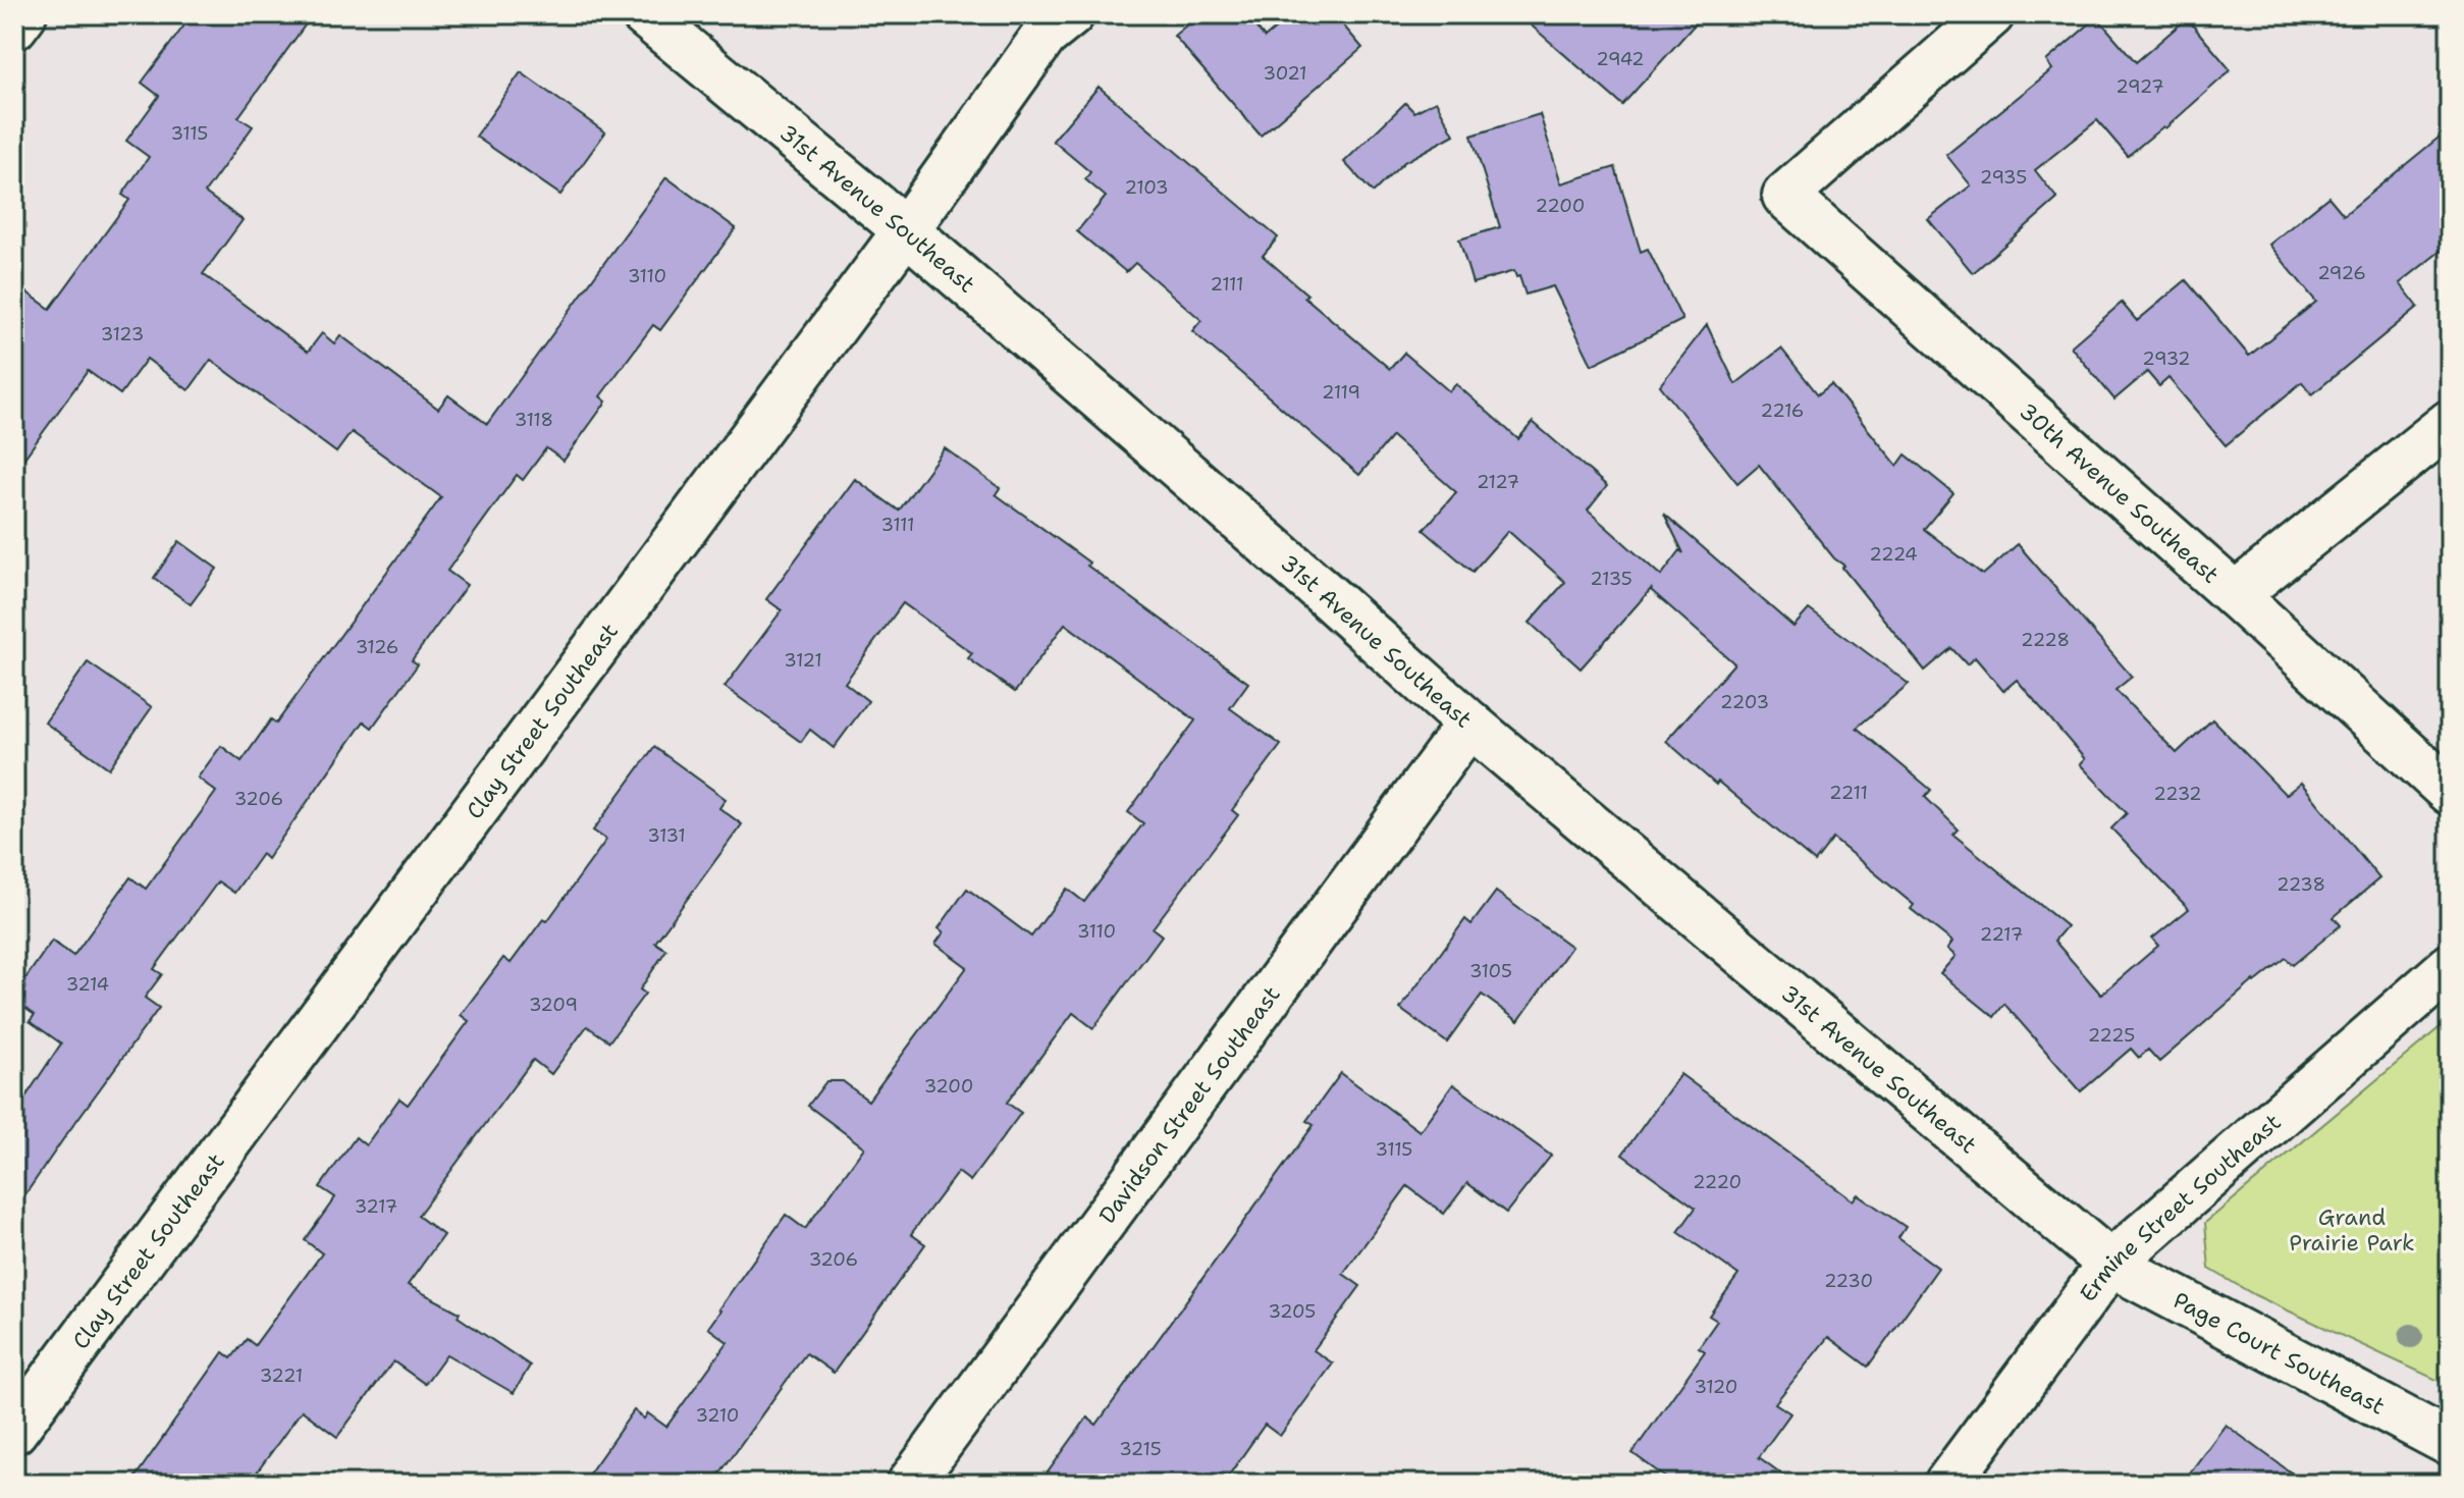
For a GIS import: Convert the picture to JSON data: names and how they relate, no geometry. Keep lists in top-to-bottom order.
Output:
{
  "streets": {
    "street": [
      "31st Avenue Southeast",
      "30th Avenue Southeast",
      "Clay Street Southeast",
      "Davidson Street Southeast",
      "Ermine Street Southeast",
      "Page Court Southeast"
    ]
  },
  "crossings": [
    ["31st Avenue Southeast", "Clay Street Southeast"],
    ["31st Avenue Southeast", "Davidson Street Southeast"],
    ["31st Avenue Southeast", "Ermine Street Southeast"],
    ["31st Avenue Southeast", "Page Court Southeast"],
    ["Ermine Street Southeast", "Page Court Southeast"]
  ],
  "parks": ["Grand Prairie Park"],
  "house_numbers": [
    "2942",
    "3021",
    "2927",
    "3115",
    "2935",
    "2103",
    "2200",
    "2926",
    "3110",
    "2111",
    "3123",
    "2932",
    "2119",
    "2216",
    "3118",
    "2127",
    "3111",
    "2224",
    "2135",
    "2228",
    "3126",
    "3121",
    "2203",
    "2211",
    "2232",
    "3206",
    "3131",
    "2238",
    "3110",
    "2217",
    "3105",
    "3214",
    "3209",
    "2225",
    "3200",
    "3115",
    "2220",
    "3217",
    "3206",
    "2230",
    "3205",
    "3221",
    "3120",
    "3210",
    "3215"
  ]
}
